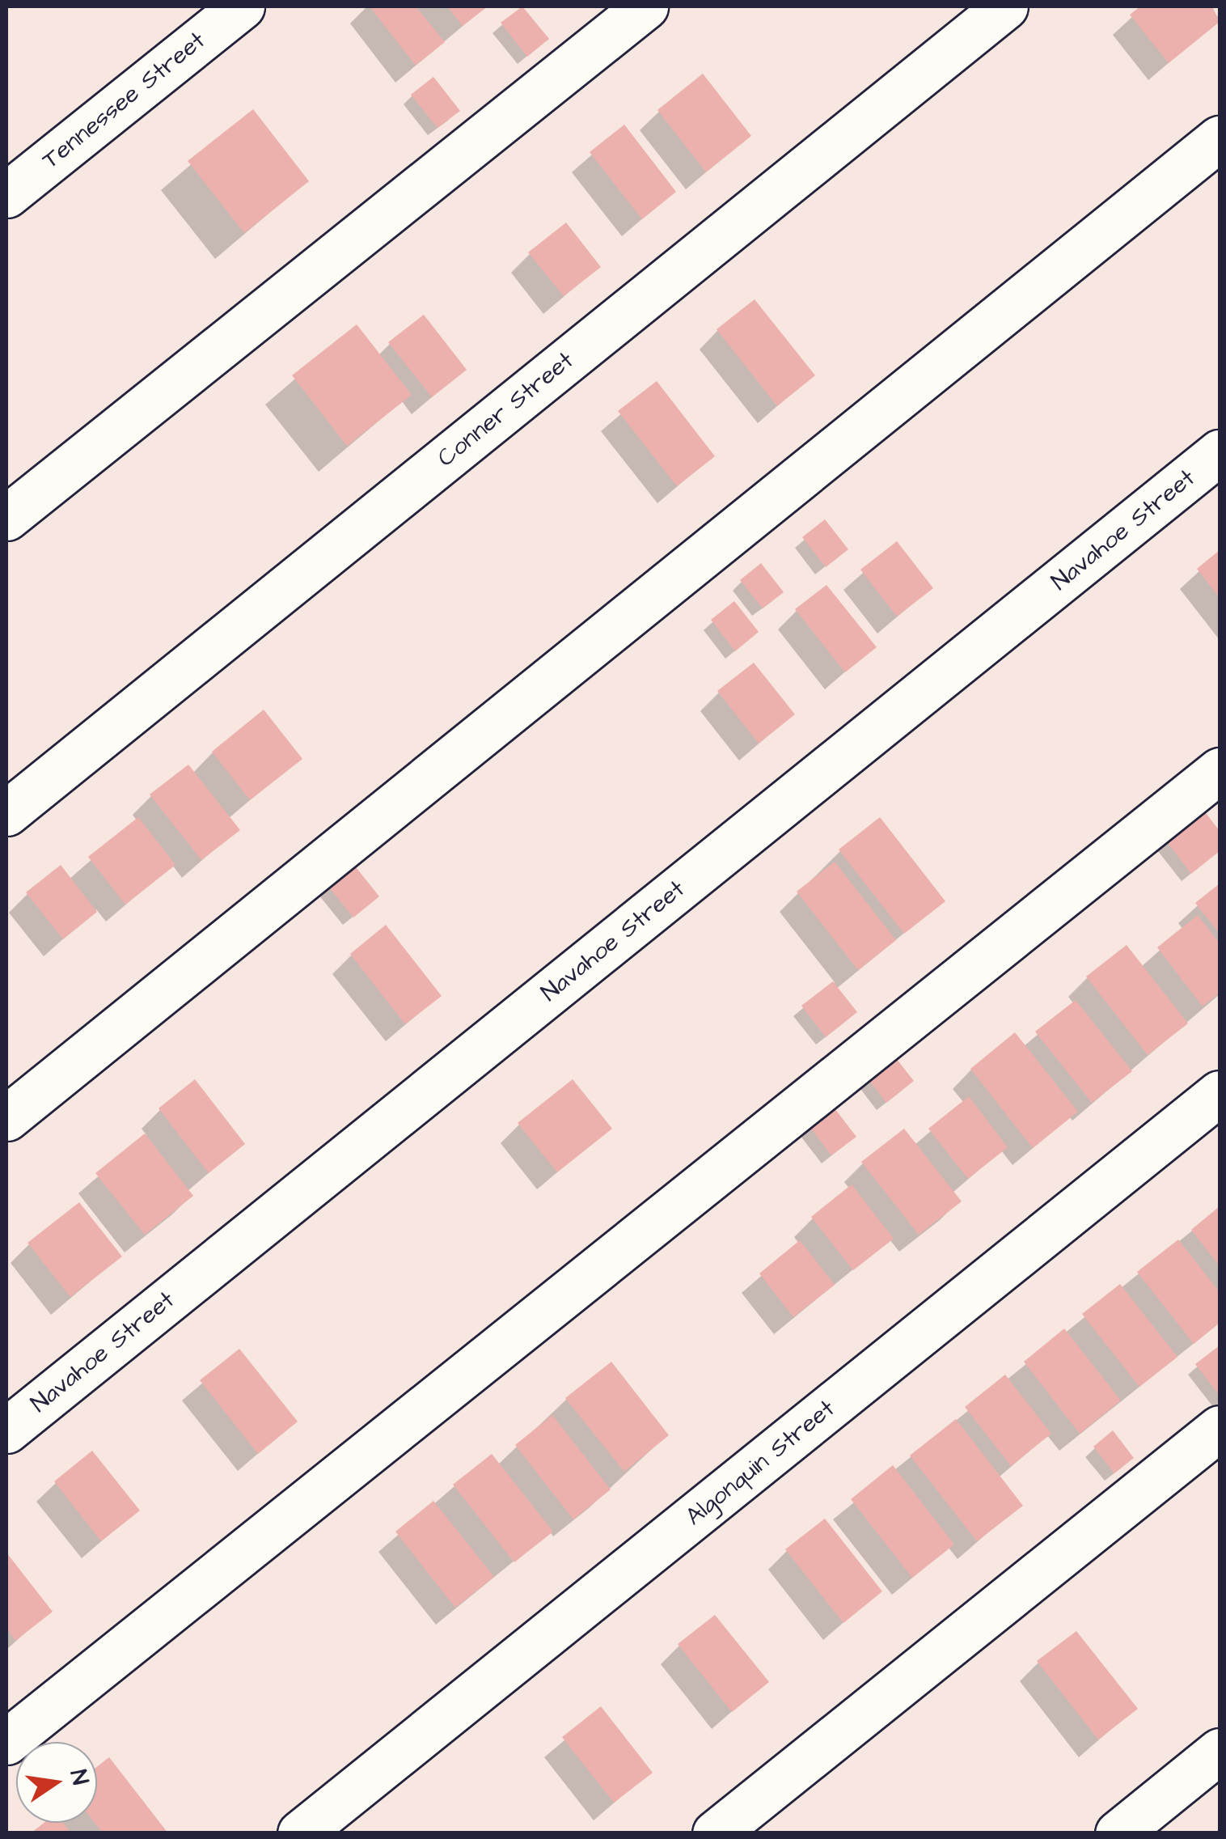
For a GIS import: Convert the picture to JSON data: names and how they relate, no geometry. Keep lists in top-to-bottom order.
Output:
{
  "streets": {
    "street": [
      "Tennessee Street",
      "Conner Street",
      "Navahoe Street",
      "Algonquin Street"
    ]
  },
  "north": "right"
}
